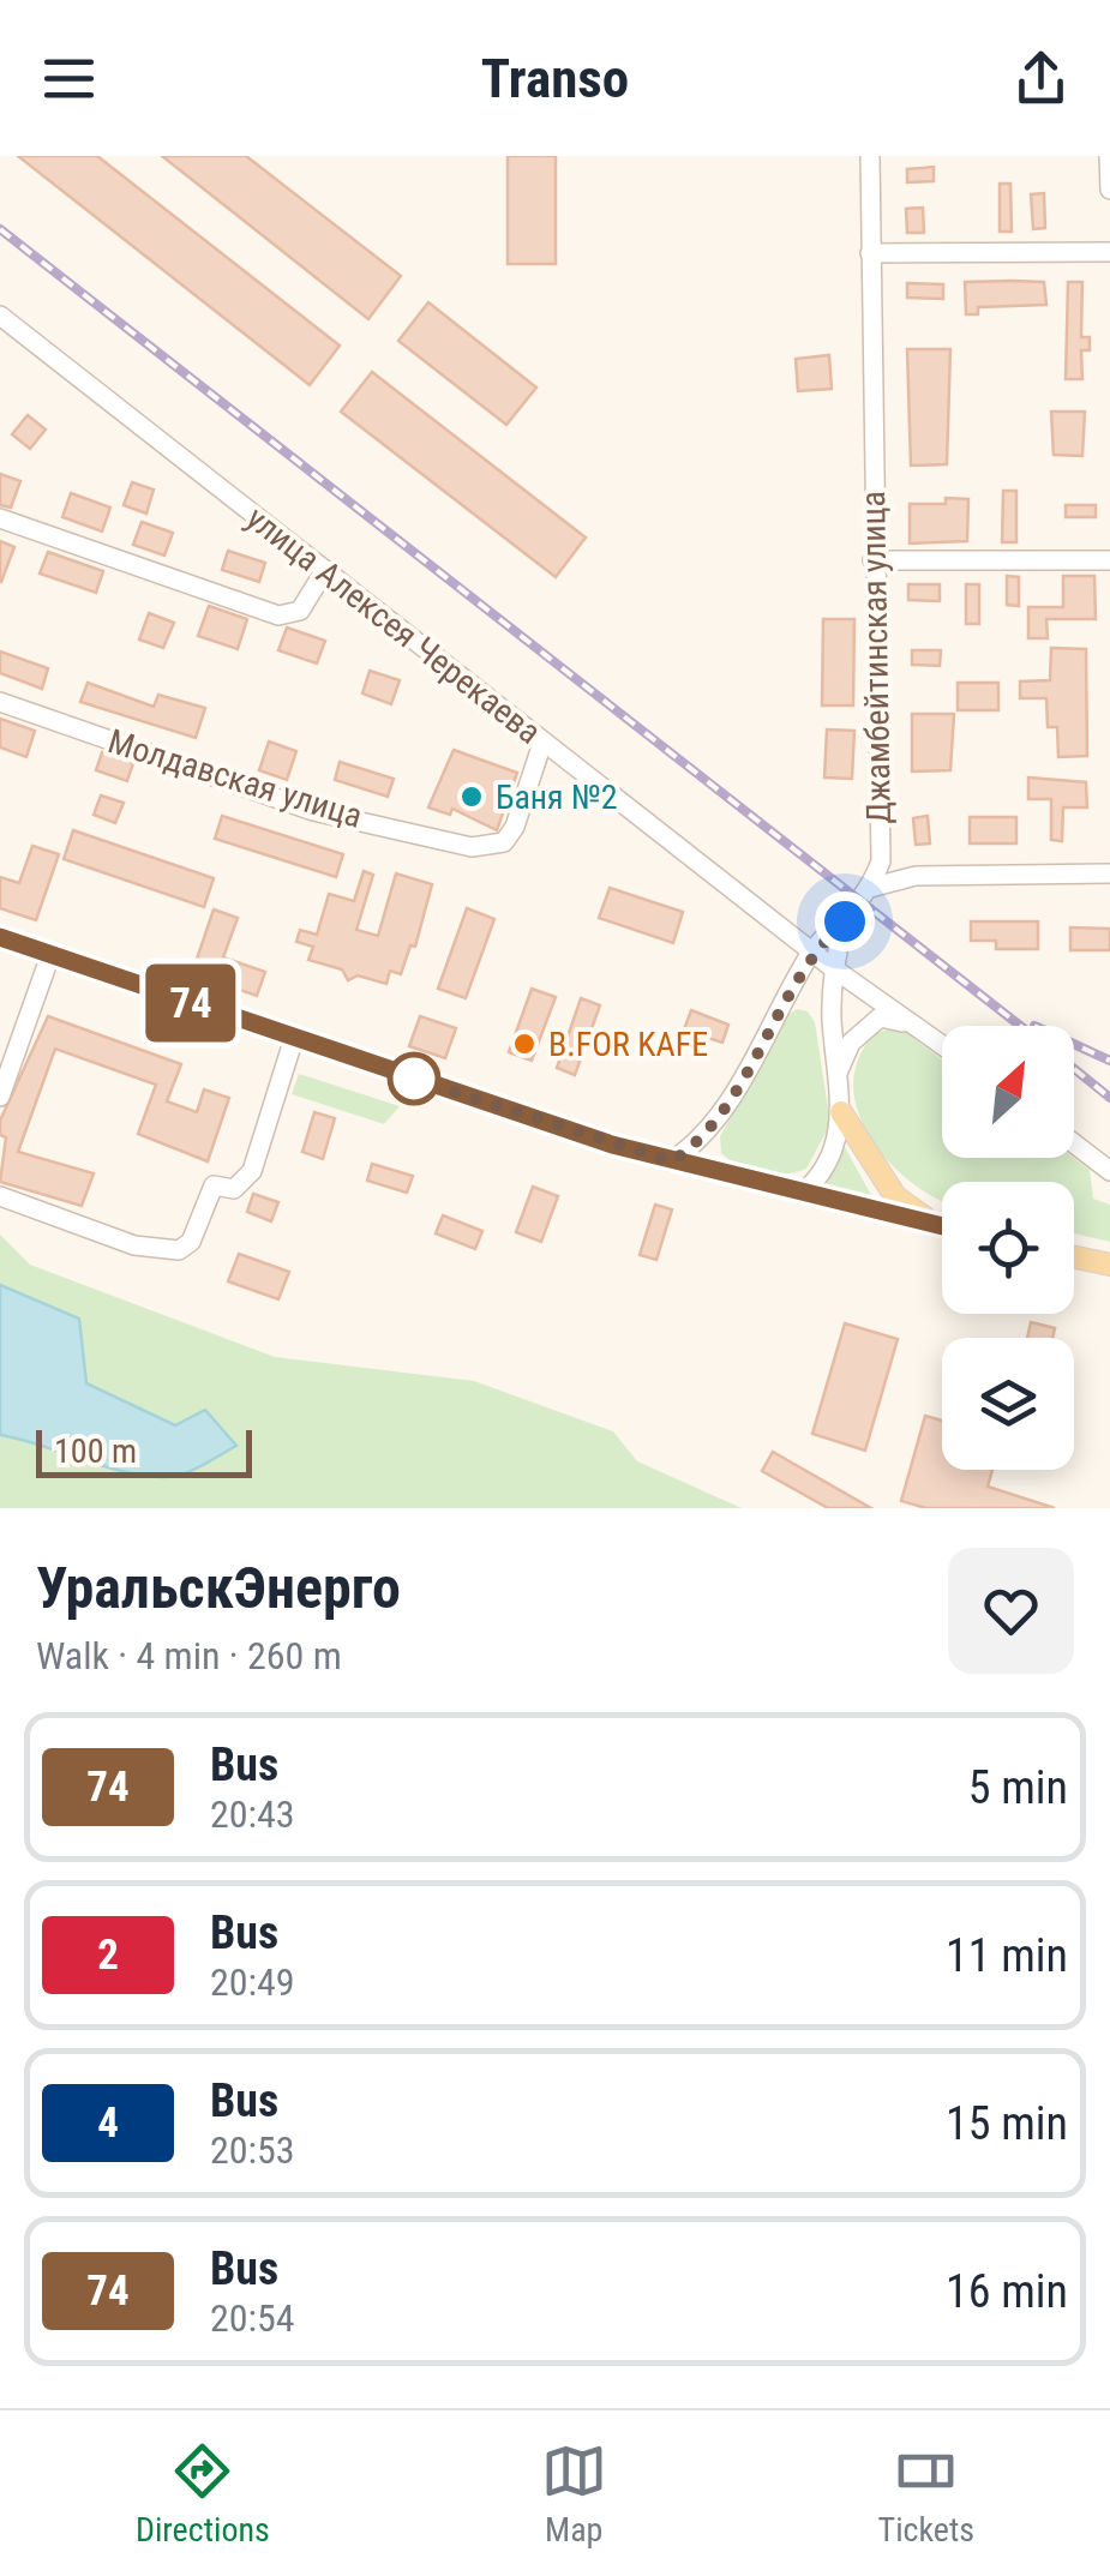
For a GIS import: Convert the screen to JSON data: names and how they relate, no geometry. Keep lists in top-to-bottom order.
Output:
{
  "streets": {
    "street": ["улица Алексея Черекаева", "Джамбейтинская улица", "Молдавская улица"]
  },
  "crossings": [
    ["улица Алексея Черекаева", "Джамбейтинская улица"],
    ["улица Алексея Черекаева", "Молдавская улица"]
  ],
  "places": ["Баня №2", "B.FOR KAFE"],
  "lines": ["bus line 74"],
  "scale_bar": "100 m",
  "north": "top right",
  "page": {
    "header": "Transo",
    "on_map": "74",
    "scale": "100 m",
    "heading": ["УральскЭнерго", "Walk · 4 min · 260 m"],
    "list": [
      {
        "mark": "74",
        "name": "Bus",
        "note": "20:43",
        "value": "5 min"
      },
      {
        "mark": "2",
        "name": "Bus",
        "note": "20:49",
        "value": "11 min"
      },
      {
        "mark": "4",
        "name": "Bus",
        "note": "20:53",
        "value": "15 min"
      },
      {
        "mark": "74",
        "name": "Bus",
        "note": "20:54",
        "value": "16 min"
      }
    ],
    "tabs": ["Directions", "Map", "Tickets"]
  }
}
